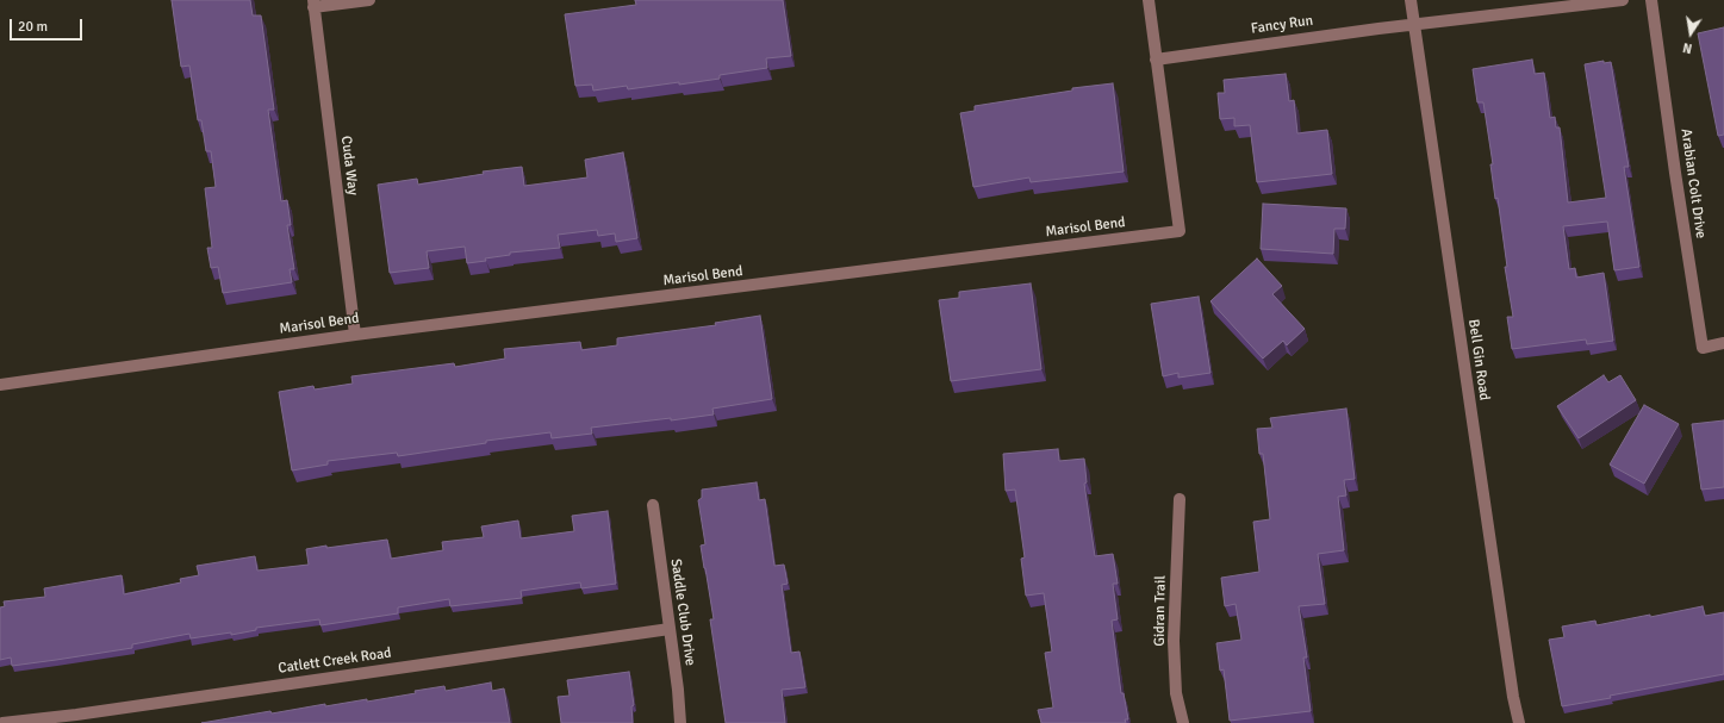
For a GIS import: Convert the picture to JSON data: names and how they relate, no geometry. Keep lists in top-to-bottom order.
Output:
{
  "streets": {
    "street": [
      "Fancy Run",
      "Cuda Way",
      "Arabian Colt Drive",
      "Marisol Bend",
      "Bell Gin Road",
      "Gidran Trail",
      "Saddle Club Drive",
      "Catlett Creek Road"
    ]
  },
  "crossings": [
    ["Fancy Run", "Marisol Bend"],
    ["Fancy Run", "Bell Gin Road"],
    ["Cuda Way", "Marisol Bend"],
    ["Saddle Club Drive", "Catlett Creek Road"]
  ],
  "scale_bar": "20 m",
  "north": "bottom"
}
